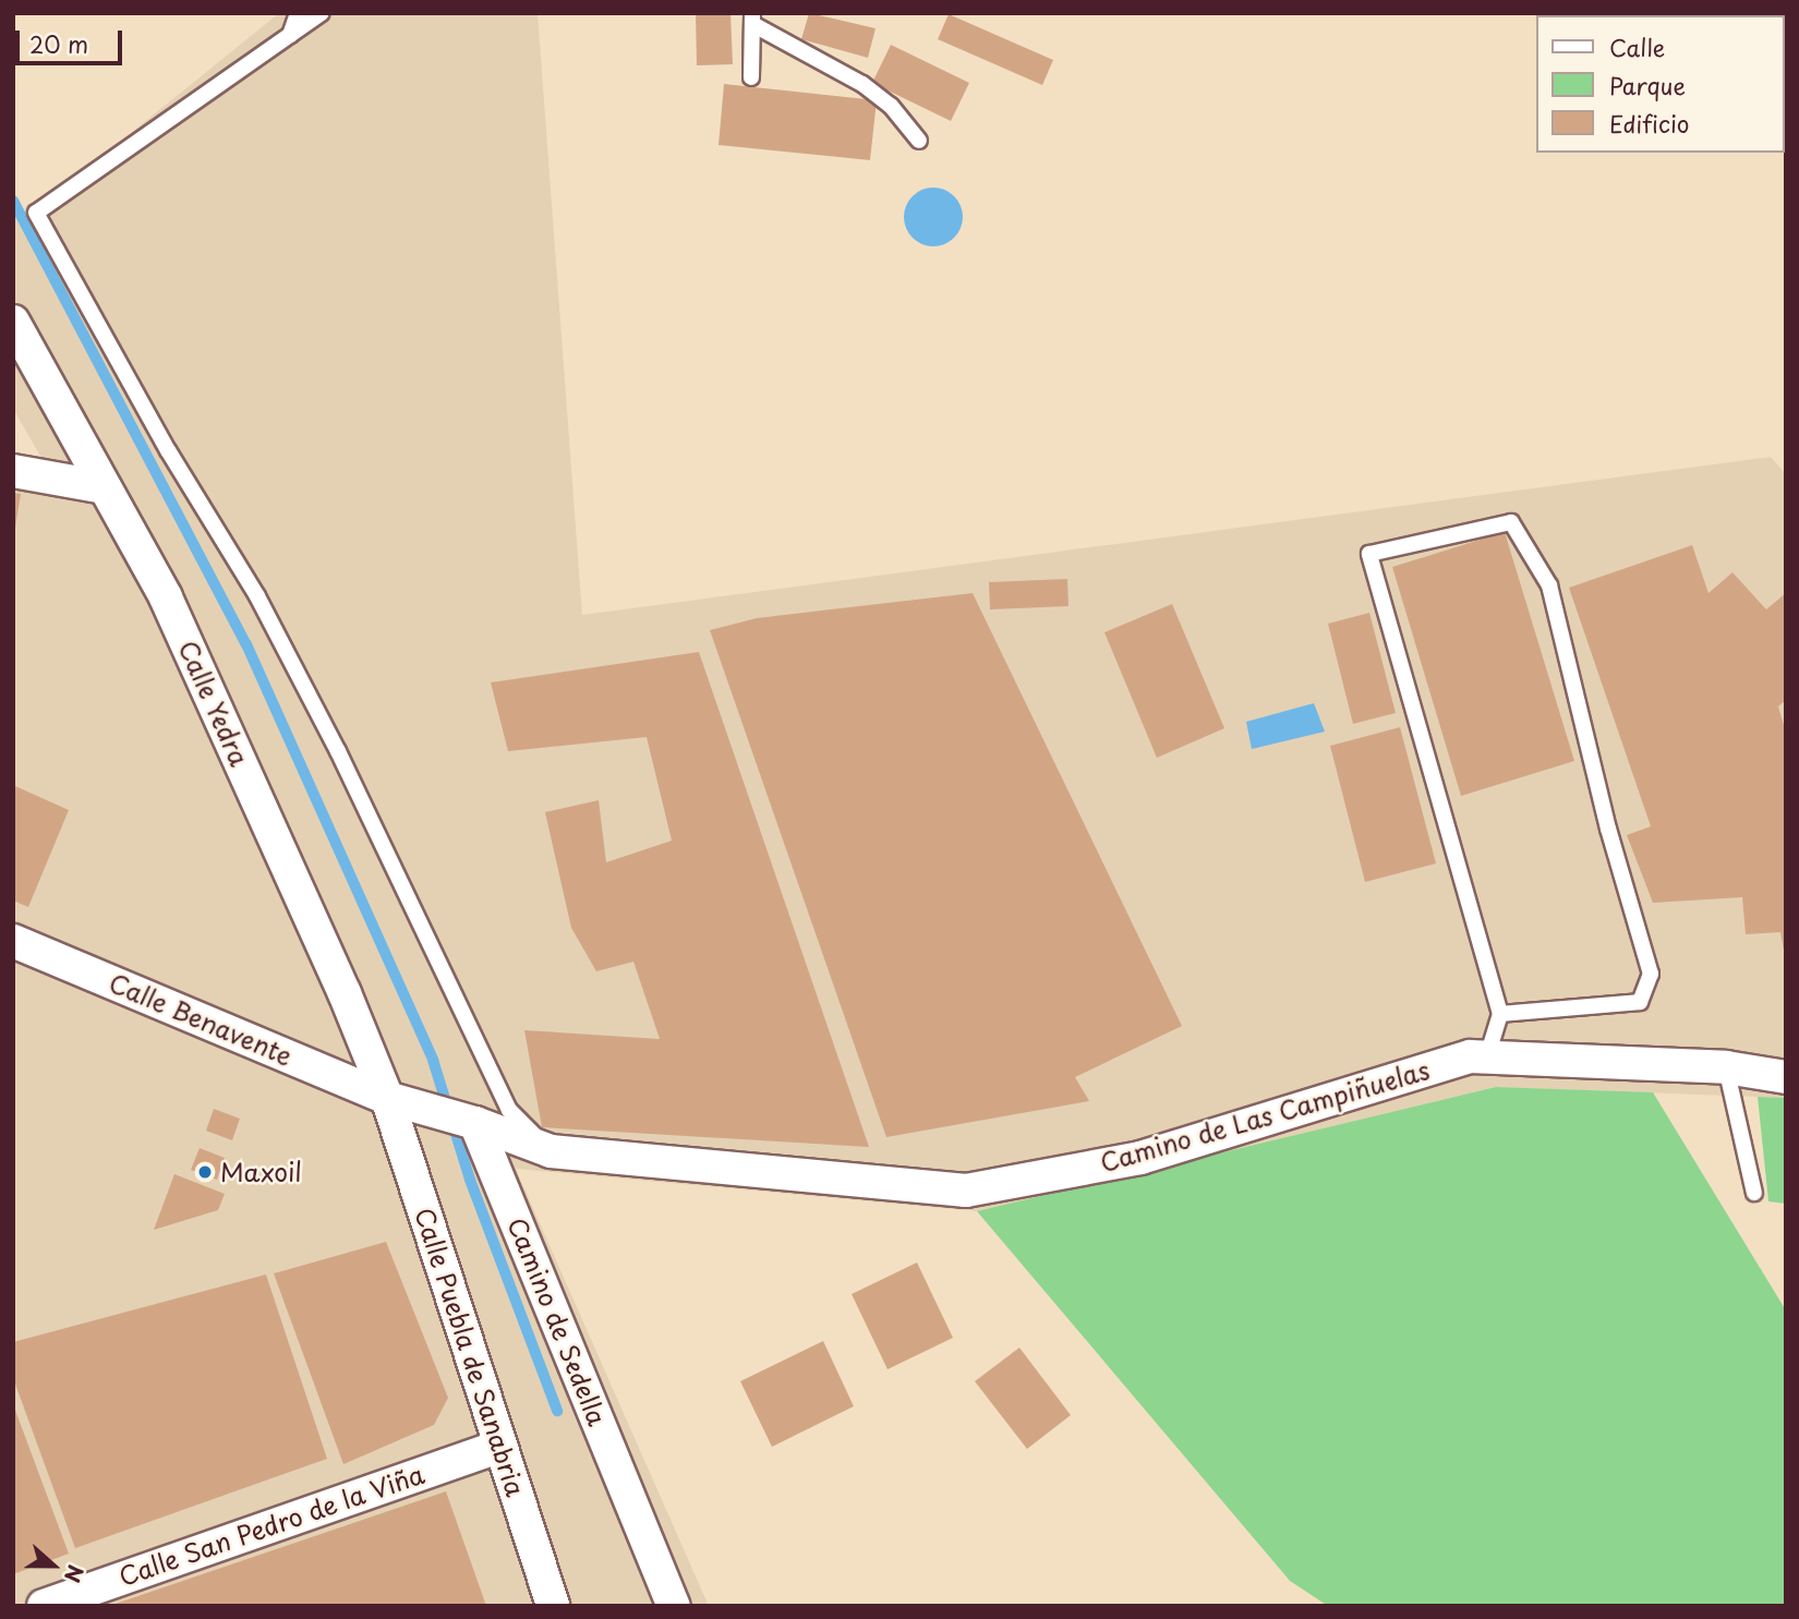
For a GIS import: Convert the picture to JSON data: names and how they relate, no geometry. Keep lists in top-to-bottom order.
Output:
{
  "streets": {
    "street": [
      "Calle Yedra",
      "Calle Benavente",
      "Camino de Las Campiñuelas",
      "Camino de Sedella",
      "Calle Puebla de Sanabria",
      "Calle San Pedro de la Viña"
    ]
  },
  "crossings": [
    ["Calle Yedra", "Calle Benavente"],
    ["Calle Yedra", "Calle Puebla de Sanabria"],
    ["Calle Benavente", "Calle Puebla de Sanabria"],
    ["Camino de Las Campiñuelas", "Camino de Sedella"],
    ["Calle Puebla de Sanabria", "Calle San Pedro de la Viña"]
  ],
  "places": ["Maxoil"],
  "legend": ["Calle", "Parque", "Edificio"],
  "scale_bar": "20 m",
  "north": "right"
}
